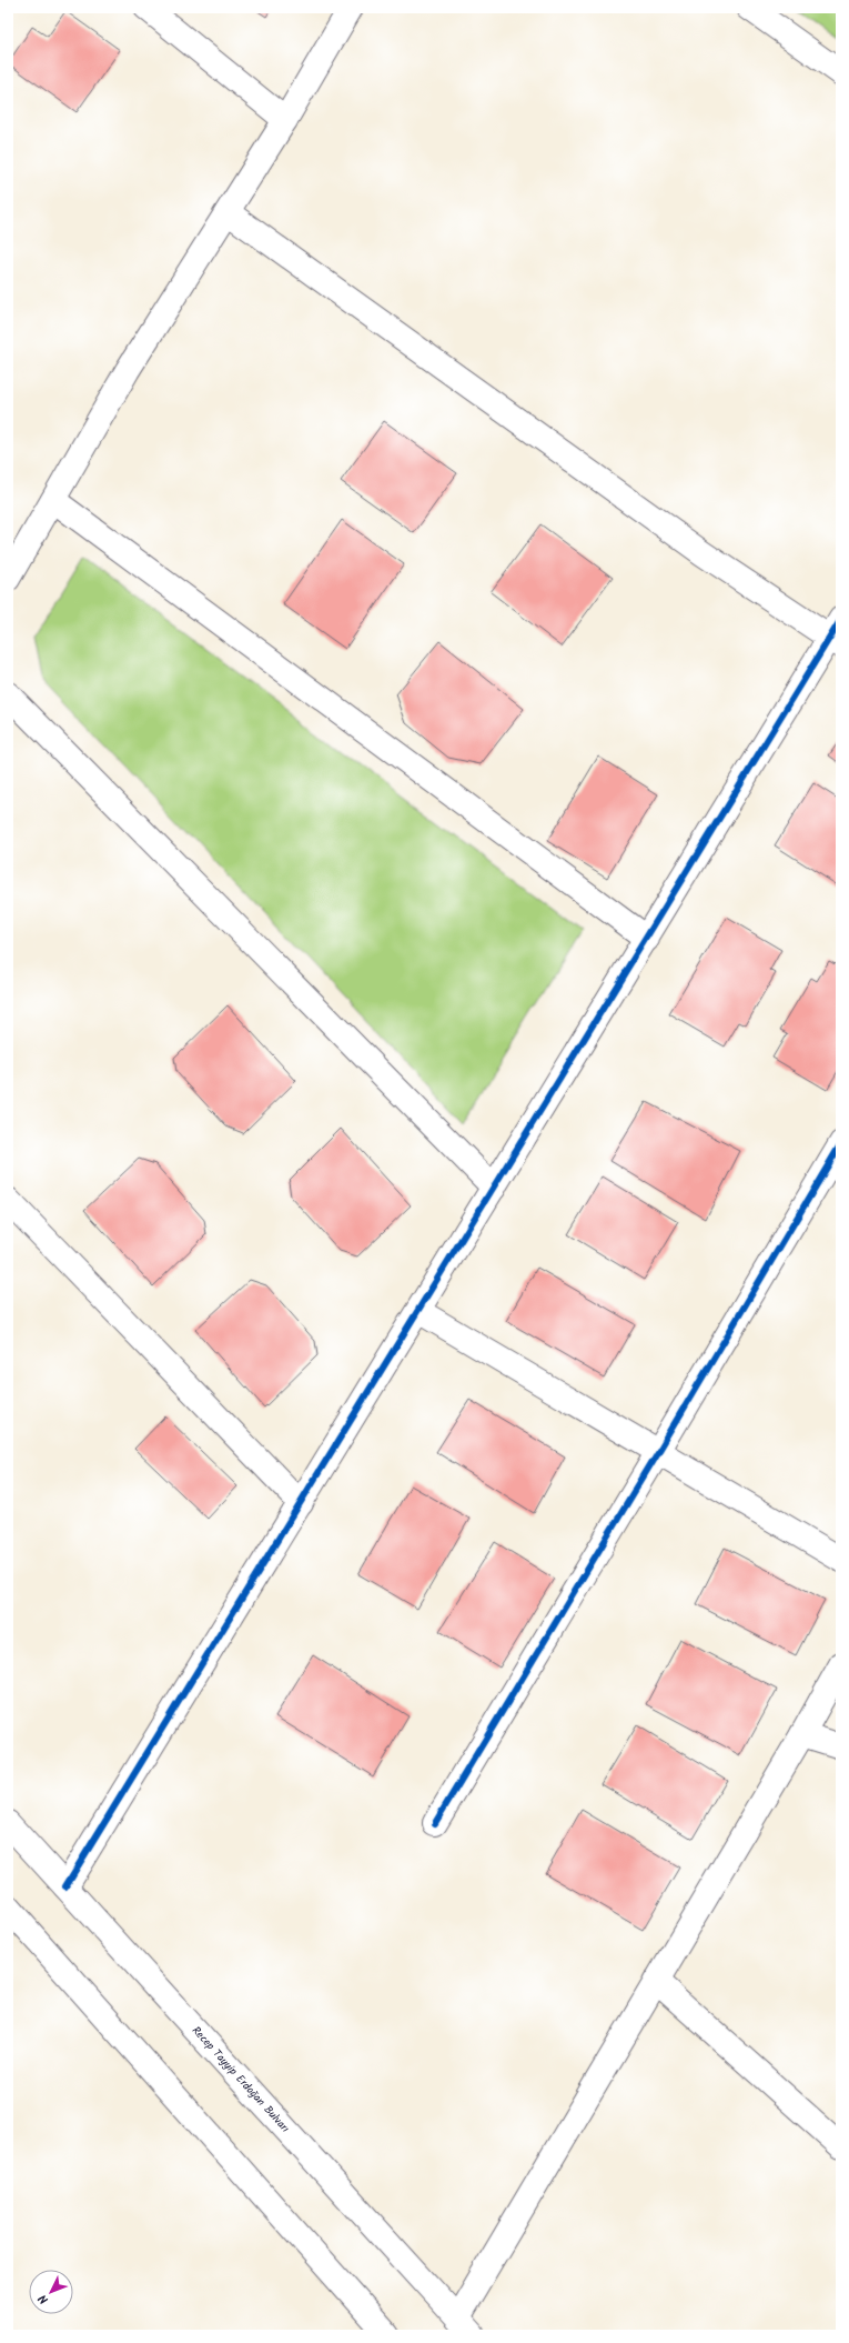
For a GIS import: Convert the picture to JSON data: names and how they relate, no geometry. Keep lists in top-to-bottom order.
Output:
{
  "streets": {
    "main road": ["Recep Tayyip Erdoğan Bulvarı"]
  },
  "north": "bottom left"
}
